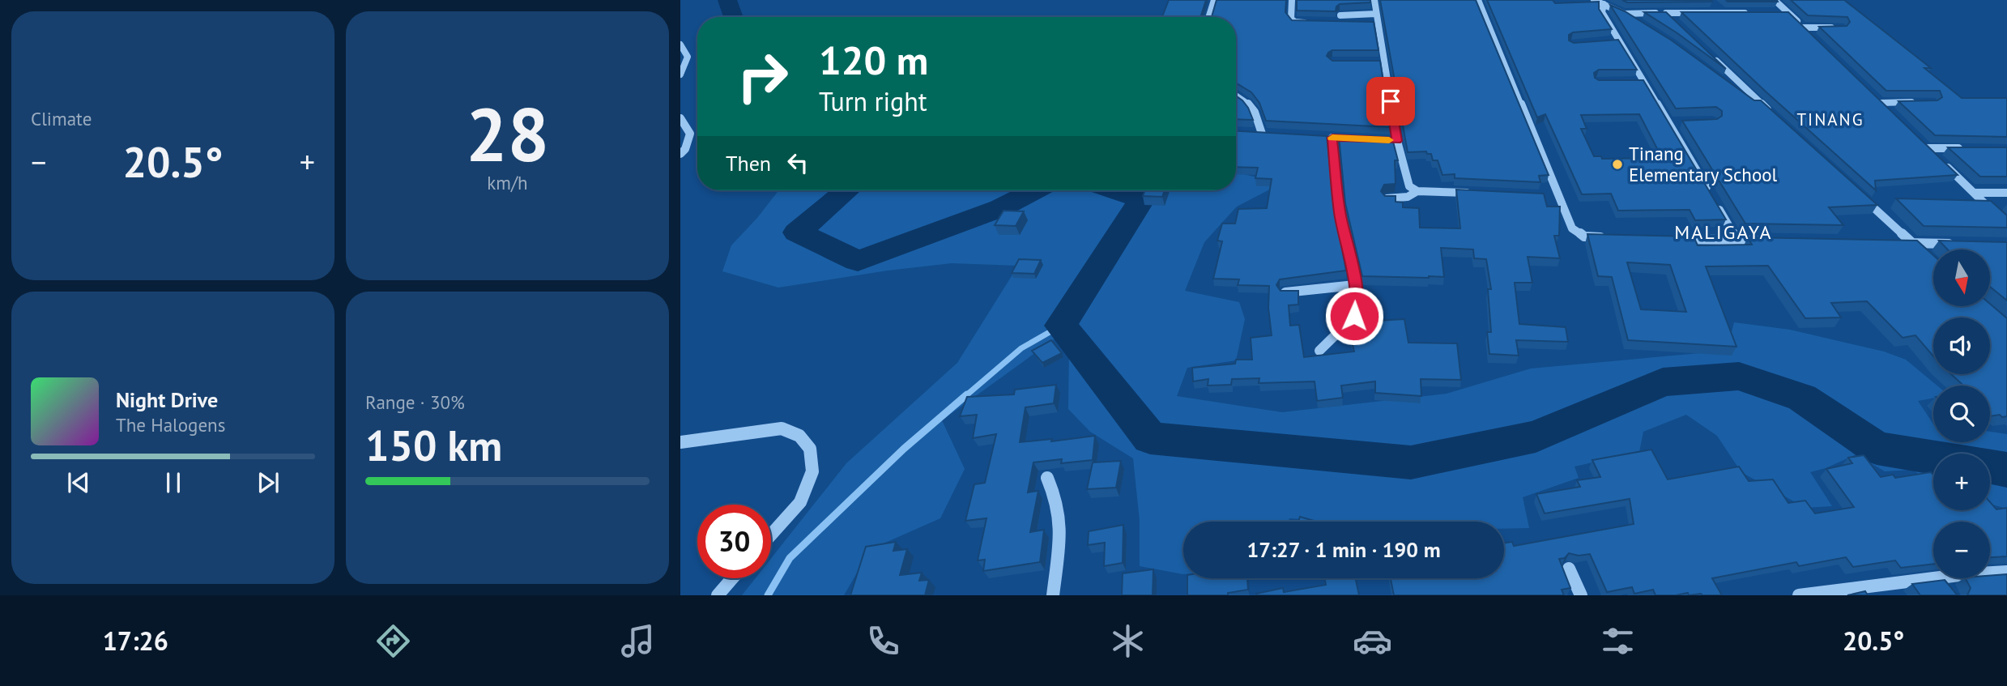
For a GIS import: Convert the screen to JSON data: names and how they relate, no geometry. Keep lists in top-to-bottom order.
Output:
{
  "districts": ["TINANG", "MALIGAYA"],
  "places": ["Tinang Elementary School"],
  "north": "bottom",
  "page": {
    "tile": [
      "Climate",
      ["28", "km/h"],
      ["Range · 30%", "150 km"]
    ],
    "turn": ["120 m", "Turn right"],
    "then": "Then",
    "heat": ["−", "20.5°", "+"],
    "map_buttons": ["+", "−"],
    "song": ["Night Drive", "The Halogens"],
    "limit": "30",
    "trip": "17:27 · 1 min · 190 m",
    "tabs": ["17:26", "20.5°"]
  }
}
